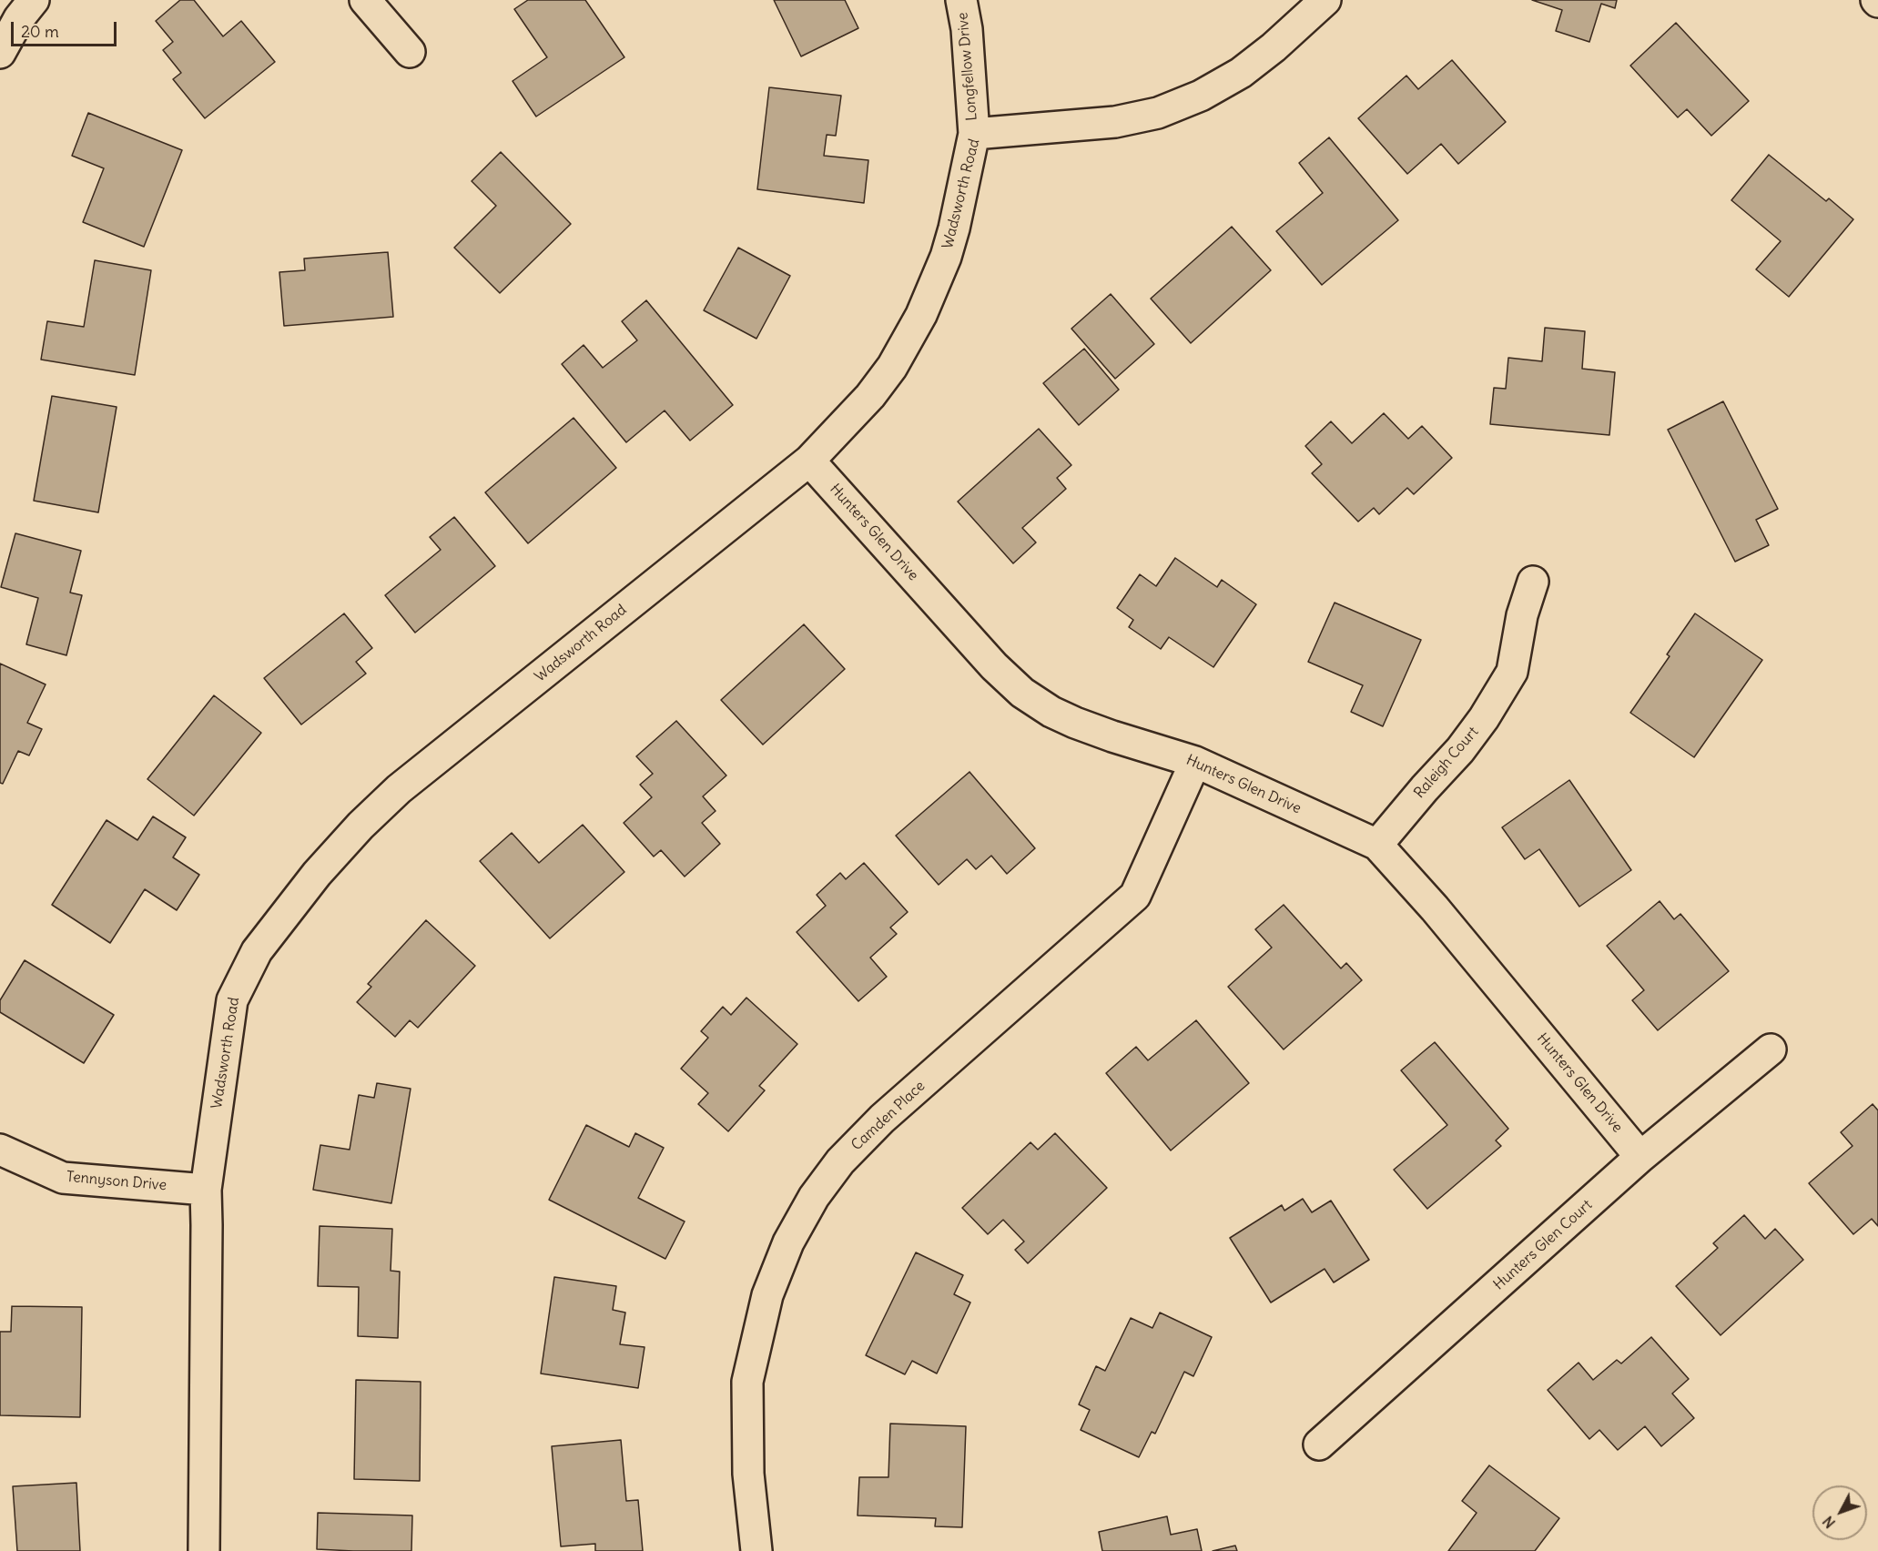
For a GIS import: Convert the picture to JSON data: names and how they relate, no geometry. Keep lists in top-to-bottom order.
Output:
{
  "streets": {
    "street": [
      "Longfellow Drive",
      "Wadsworth Road",
      "Hunters Glen Drive",
      "Raleigh Court",
      "Camden Place",
      "Tennyson Drive",
      "Hunters Glen Court"
    ]
  },
  "crossings": [
    ["Longfellow Drive", "Wadsworth Road"],
    ["Wadsworth Road", "Hunters Glen Drive"],
    ["Wadsworth Road", "Tennyson Drive"],
    ["Hunters Glen Drive", "Raleigh Court"],
    ["Hunters Glen Drive", "Camden Place"],
    ["Hunters Glen Drive", "Hunters Glen Court"]
  ],
  "scale_bar": "20 m",
  "north": "bottom left"
}
